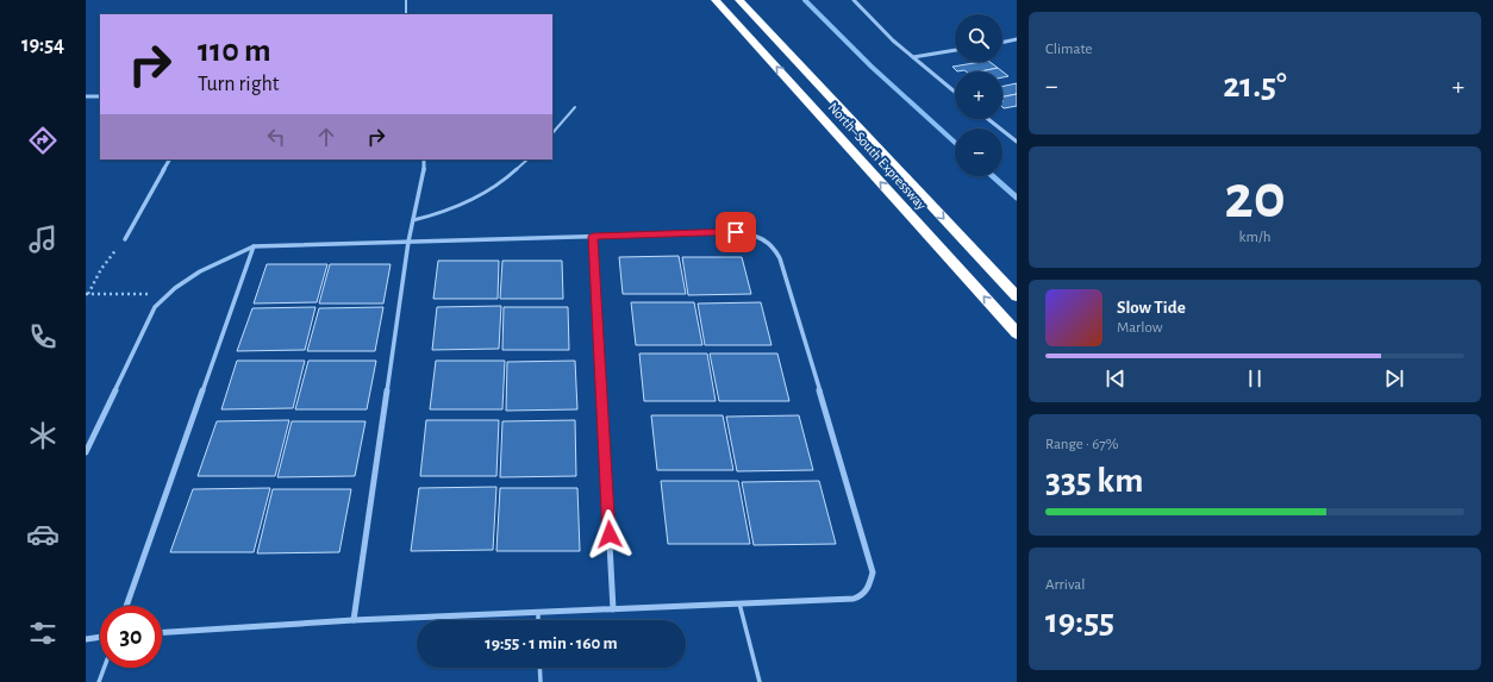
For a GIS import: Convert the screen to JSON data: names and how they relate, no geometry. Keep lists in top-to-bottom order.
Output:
{
  "streets": {
    "highway": ["North–South Expressway"]
  },
  "page": {
    "tabs": "19:54",
    "tile": [
      "Climate",
      ["20", "km/h"],
      ["Range · 67%", "335 km"],
      ["Arrival", "19:55"]
    ],
    "map_buttons": ["+", "−"],
    "turn": ["110 m", "Turn right"],
    "heat": ["−", "21.5°", "+"],
    "song": ["Slow Tide", "Marlow"],
    "limit": "30",
    "trip": "19:55 · 1 min · 160 m"
  }
}
